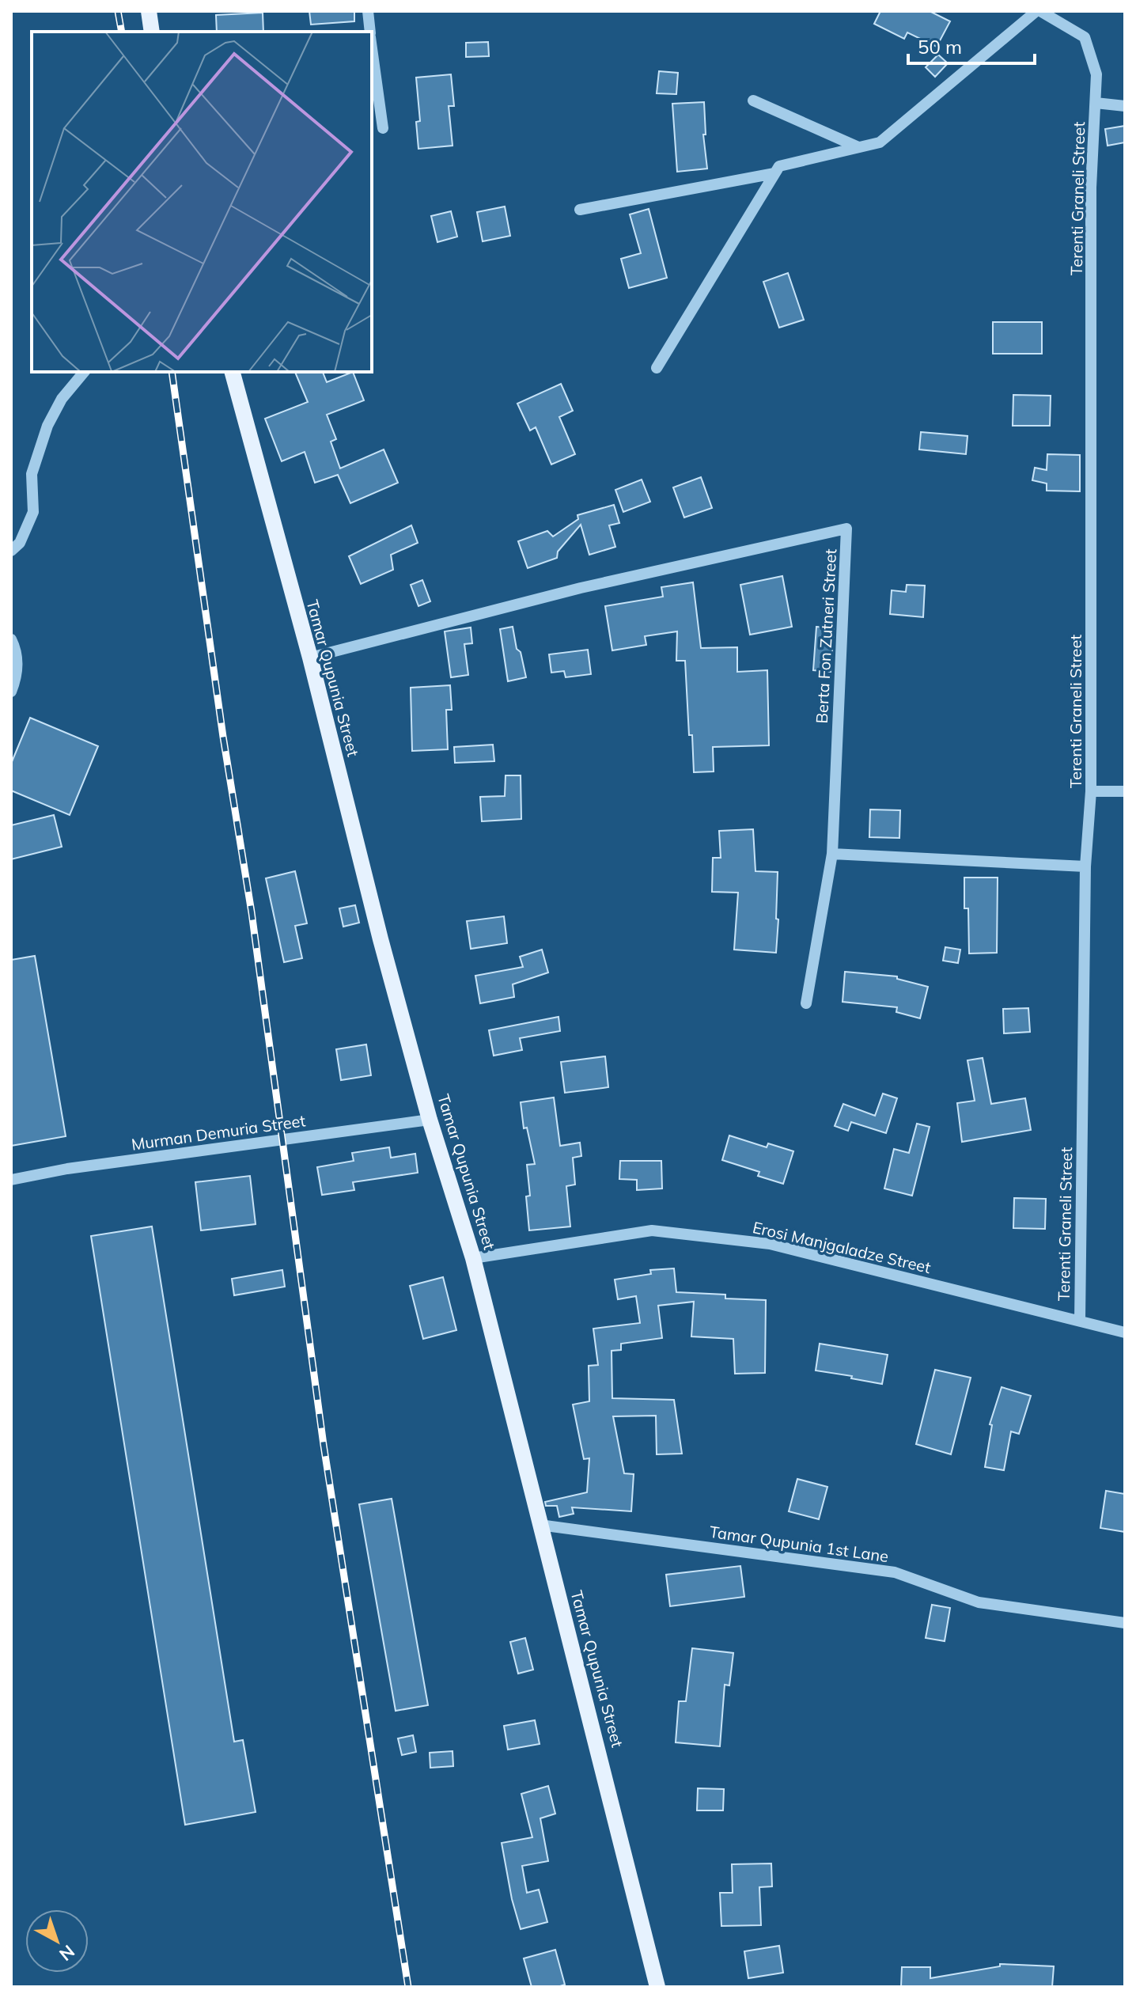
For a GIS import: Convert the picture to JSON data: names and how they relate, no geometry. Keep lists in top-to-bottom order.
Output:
{
  "streets": {
    "main road": ["Tamar Qupunia Street"],
    "street": [
      "Terenti Graneli Street",
      "Berta Fon Zutneri Street",
      "Murman Demuria Street",
      "Erosi Manjgaladze Street",
      "Tamar Qupunia 1st Lane"
    ]
  },
  "crossings": [
    ["Terenti Graneli Street", "Erosi Manjgaladze Street"],
    ["Berta Fon Zutneri Street", "Tamar Qupunia Street"],
    ["Tamar Qupunia Street", "Murman Demuria Street"],
    ["Tamar Qupunia Street", "Erosi Manjgaladze Street"],
    ["Tamar Qupunia Street", "Tamar Qupunia 1st Lane"]
  ],
  "scale_bar": "50 m",
  "north": "bottom right"
}
